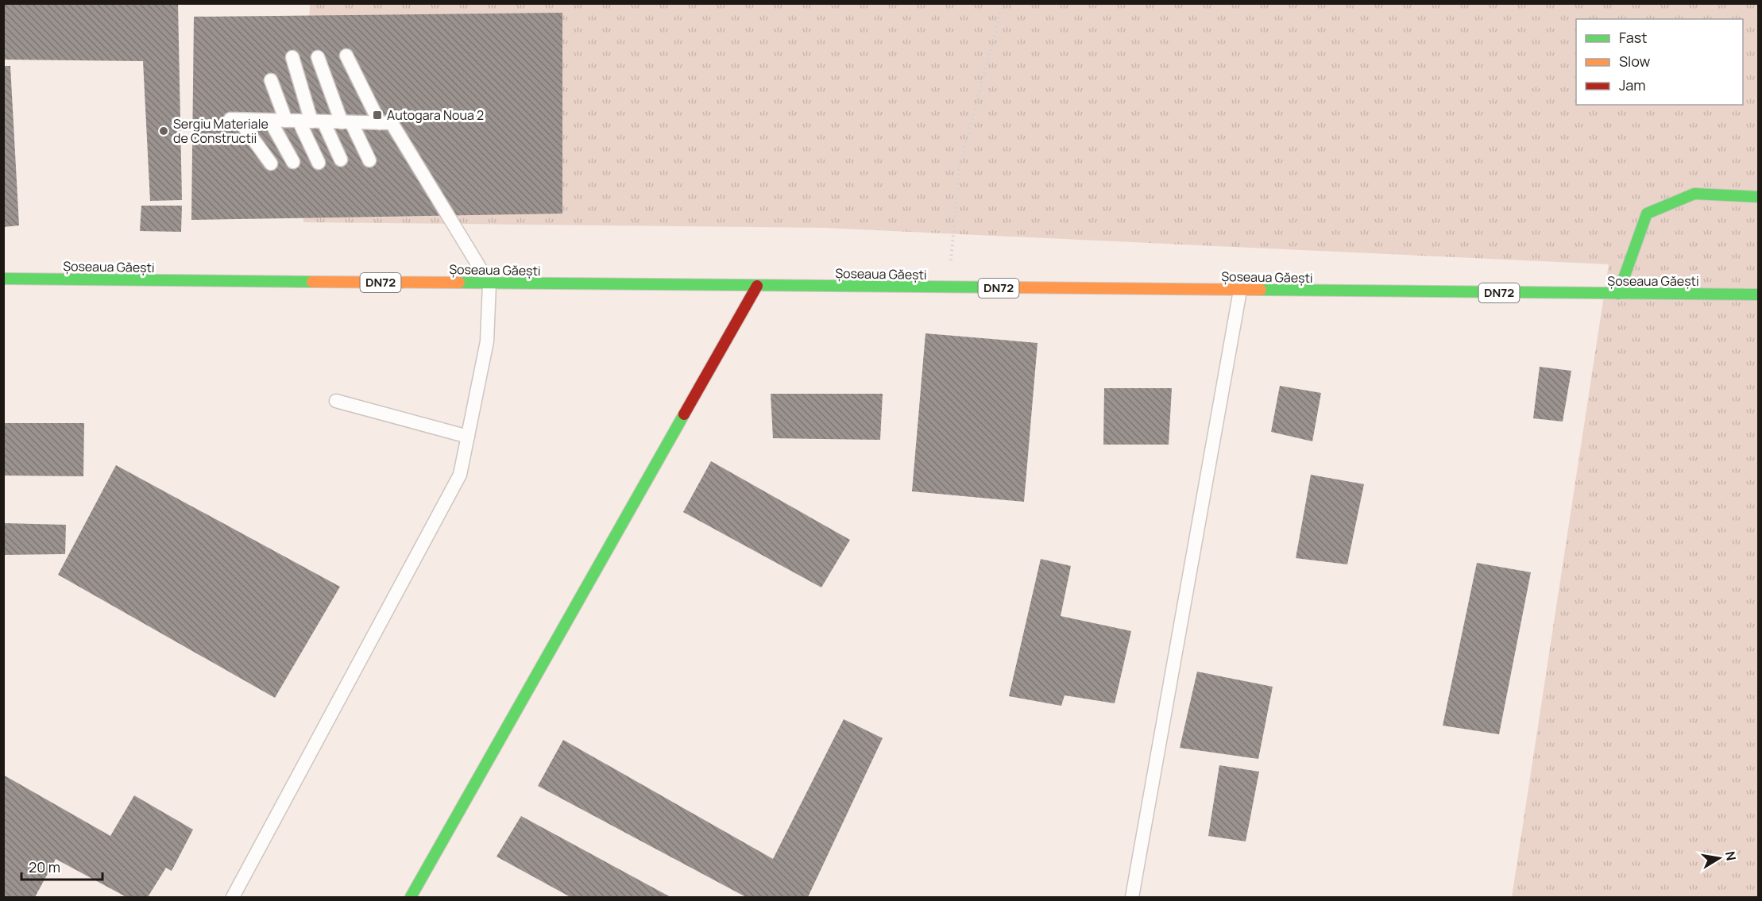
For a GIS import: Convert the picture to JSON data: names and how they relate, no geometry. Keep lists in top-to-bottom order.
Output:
{
  "streets": {
    "main road": ["Șoseaua Găești", "DN72"]
  },
  "places": {
    "transit": ["Autogara Noua 2"],
    "other": ["Sergiu Materiale de Constructii"]
  },
  "legend": ["Fast", "Slow", "Jam"],
  "scale_bar": "20 m",
  "north": "right"
}
